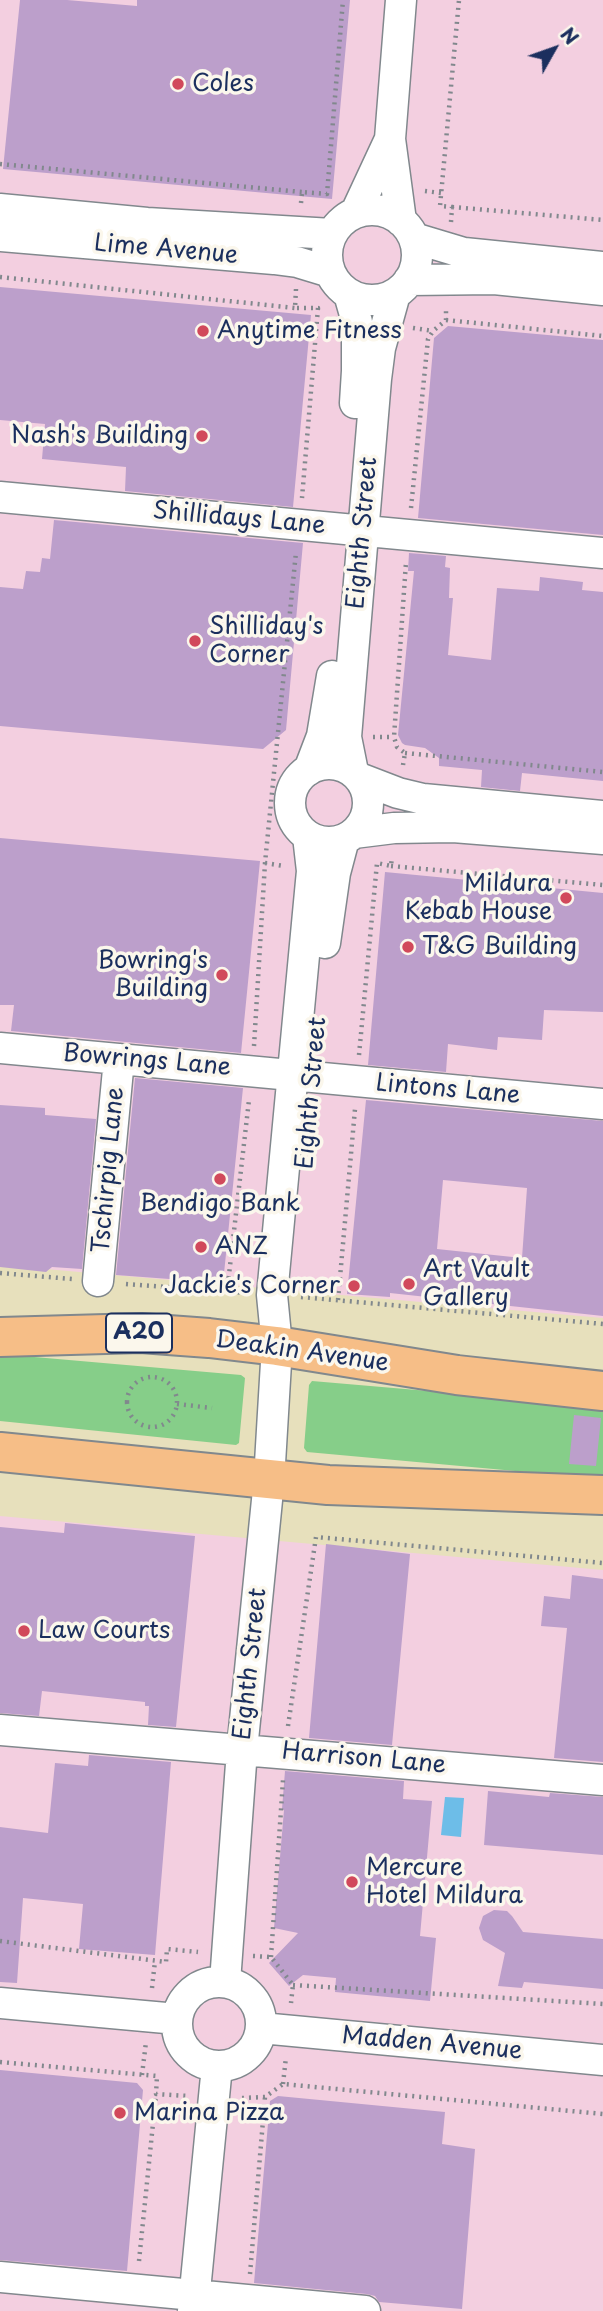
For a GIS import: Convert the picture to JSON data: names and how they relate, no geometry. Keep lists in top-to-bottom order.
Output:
{
  "streets": {
    "highway": ["A20", "Deakin Avenue"],
    "street": [
      "Lime Avenue",
      "Shillidays Lane",
      "Eighth Street",
      "Bowrings Lane",
      "Lintons Lane",
      "Tschirpig Lane",
      "Harrison Lane",
      "Madden Avenue"
    ]
  },
  "crossings": [
    ["Lime Avenue", "Eighth Street"],
    ["Shillidays Lane", "Eighth Street"],
    ["Eighth Street", "Bowrings Lane"],
    ["Eighth Street", "Lintons Lane"],
    ["Eighth Street", "Deakin Avenue"],
    ["Eighth Street", "Harrison Lane"],
    ["Eighth Street", "Madden Avenue"],
    ["Bowrings Lane", "Lintons Lane"],
    ["Bowrings Lane", "Tschirpig Lane"]
  ],
  "places": [
    "Coles",
    "Anytime Fitness",
    "Nash's Building",
    "Shilliday's Corner",
    "Mildura Kebab House",
    "T&G Building",
    "Bowring's Building",
    "Bendigo Bank",
    "ANZ",
    "Art Vault Gallery",
    "Jackie's Corner",
    "Law Courts",
    "Mercure Hotel Mildura",
    "Marina Pizza"
  ],
  "north": "top right"
}
